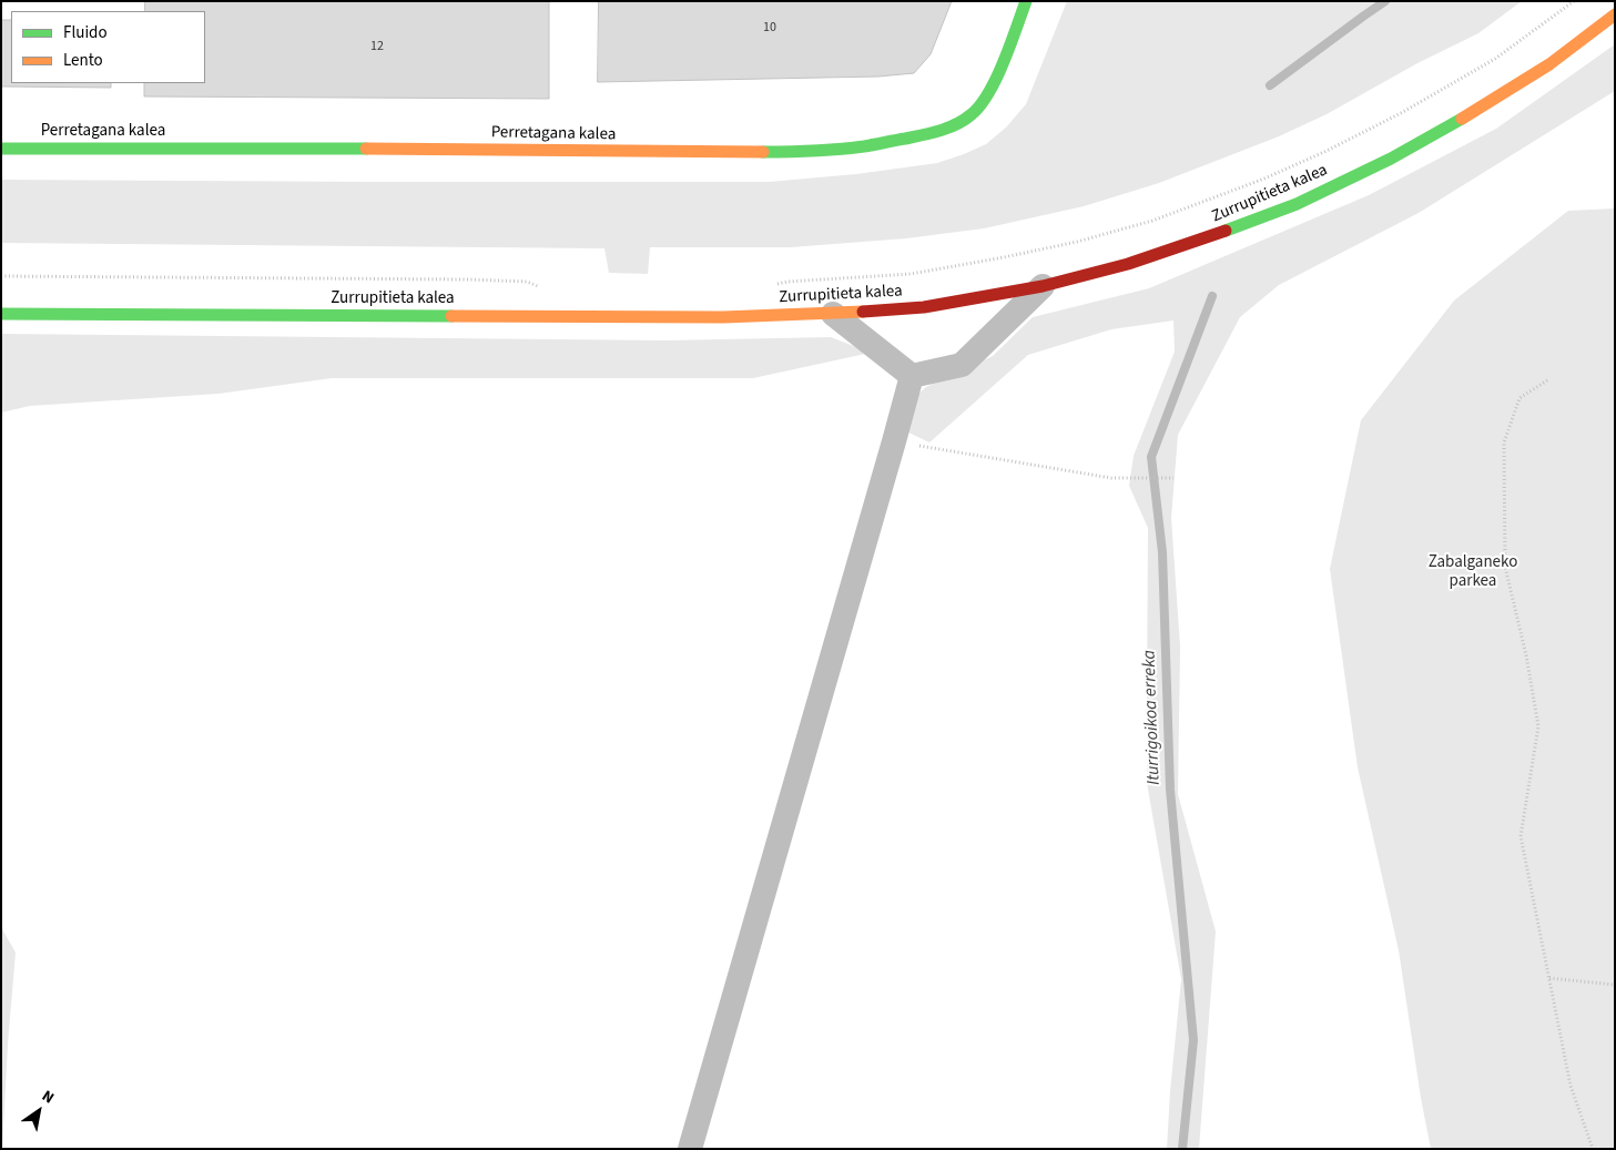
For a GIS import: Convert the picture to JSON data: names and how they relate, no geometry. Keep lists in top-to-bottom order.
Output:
{
  "streets": {
    "street": ["Perretagana kalea", "Zurrupitieta kalea"]
  },
  "water": ["Iturrigoikoa erreka"],
  "parks": ["Zabalganeko parkea"],
  "house_numbers": ["10", "12"],
  "legend": ["Fluido", "Lento"],
  "north": "top right"
}
